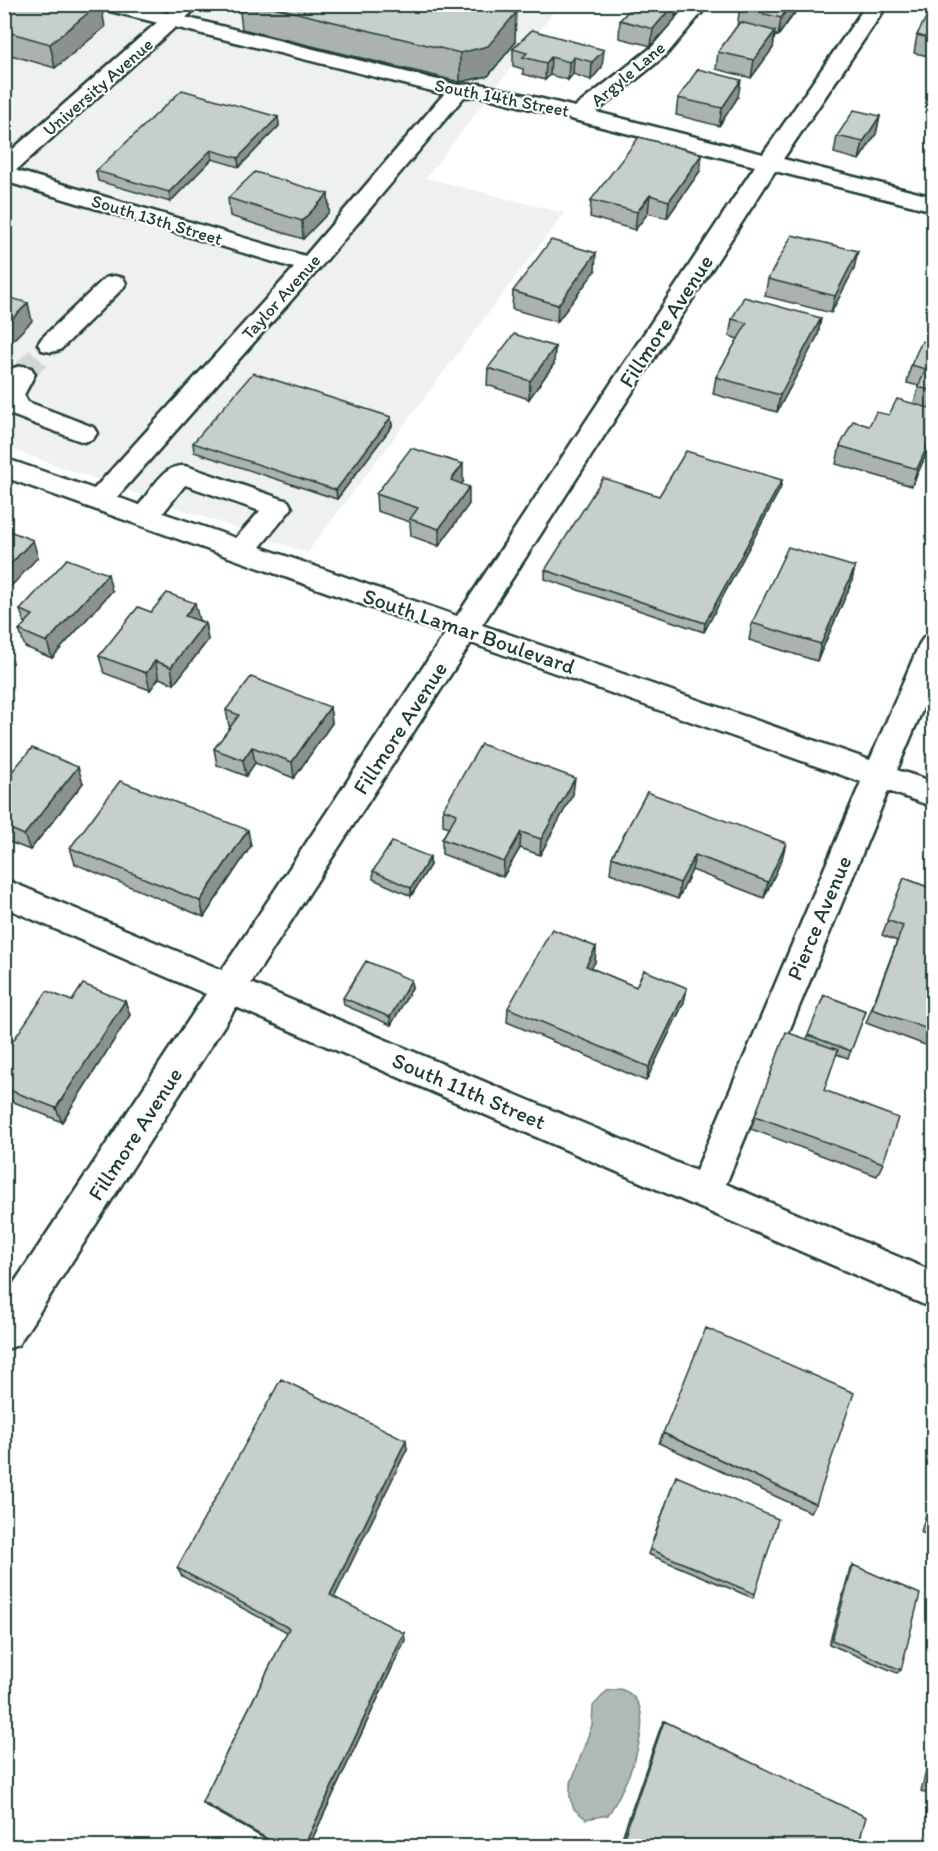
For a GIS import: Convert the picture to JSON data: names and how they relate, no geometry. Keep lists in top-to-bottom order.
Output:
{
  "streets": {
    "street": [
      "Argyle Lane",
      "University Avenue",
      "South 14th Street",
      "South 13th Street",
      "Taylor Avenue",
      "Fillmore Avenue",
      "South Lamar Boulevard",
      "Pierce Avenue",
      "South 11th Street"
    ]
  },
  "crossings": [
    ["Argyle Lane", "South 14th Street"],
    ["University Avenue", "South 14th Street"],
    ["South 14th Street", "Taylor Avenue"],
    ["South 14th Street", "Fillmore Avenue"],
    ["South 13th Street", "Taylor Avenue"],
    ["Taylor Avenue", "South Lamar Boulevard"],
    ["Fillmore Avenue", "South Lamar Boulevard"],
    ["Fillmore Avenue", "South 11th Street"],
    ["South Lamar Boulevard", "Pierce Avenue"],
    ["Pierce Avenue", "South 11th Street"]
  ]
}
